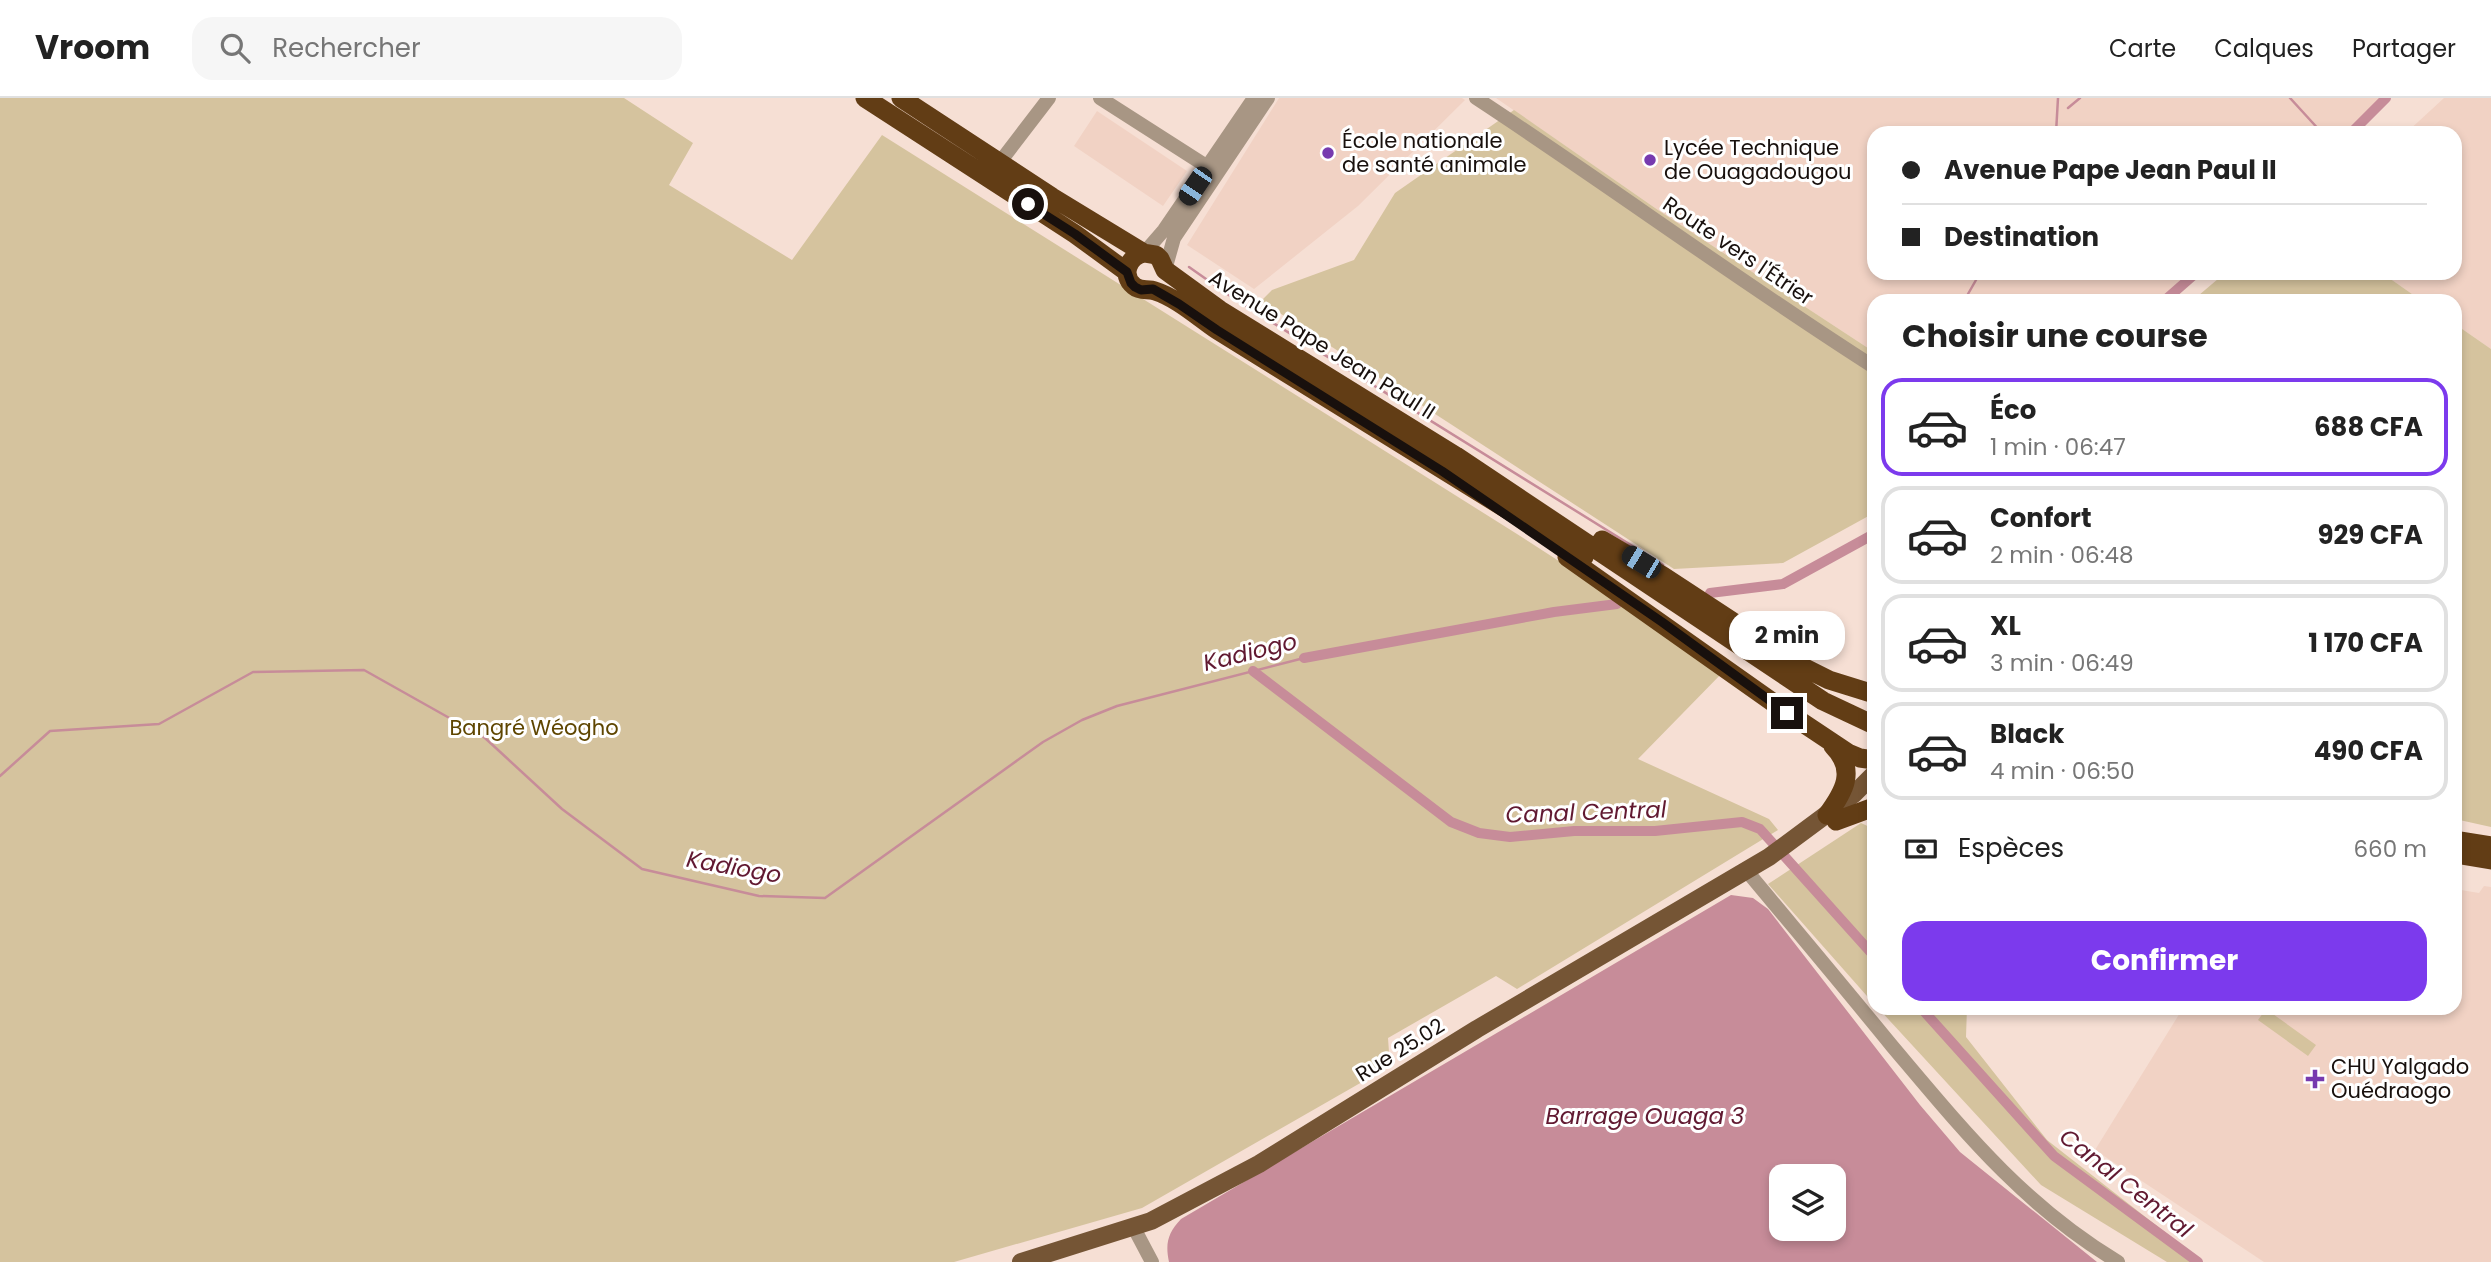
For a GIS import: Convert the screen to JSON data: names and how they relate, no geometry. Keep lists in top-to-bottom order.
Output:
{
  "streets": {
    "highway": ["Avenue Pape Jean Paul II"],
    "main road": ["Rue 25.02"],
    "street": ["Route vers l'Étrier"]
  },
  "water": ["Kadiogo", "Canal Central", "Barrage Ouaga 3"],
  "parks": ["Bangré Wéogho"],
  "places": {
    "other": ["École nationale de santé animale", "Lycée Technique de Ouagadougou"],
    "health": ["CHU Yalgado Ouédraogo"]
  },
  "page": {
    "header": "Vroom",
    "search": "Rechercher",
    "nav": ["Carte", "Calques", "Partager"],
    "banner": ["Avenue Pape Jean Paul II", "Destination"],
    "heading": "Choisir une course",
    "list": [
      {
        "name": "Éco",
        "note": "1 min · 06:47",
        "value": "688 CFA"
      },
      {
        "name": "Confort",
        "note": "2 min · 06:48",
        "value": "929 CFA"
      },
      {
        "name": "XL",
        "note": "3 min · 06:49",
        "value": "1 170 CFA"
      },
      {
        "name": "Black",
        "note": "4 min · 06:50",
        "value": "490 CFA"
      }
    ],
    "bubble": "2 min",
    "pay": ["Espèces", "660 m"],
    "buttons": "Confirmer"
  }
}
